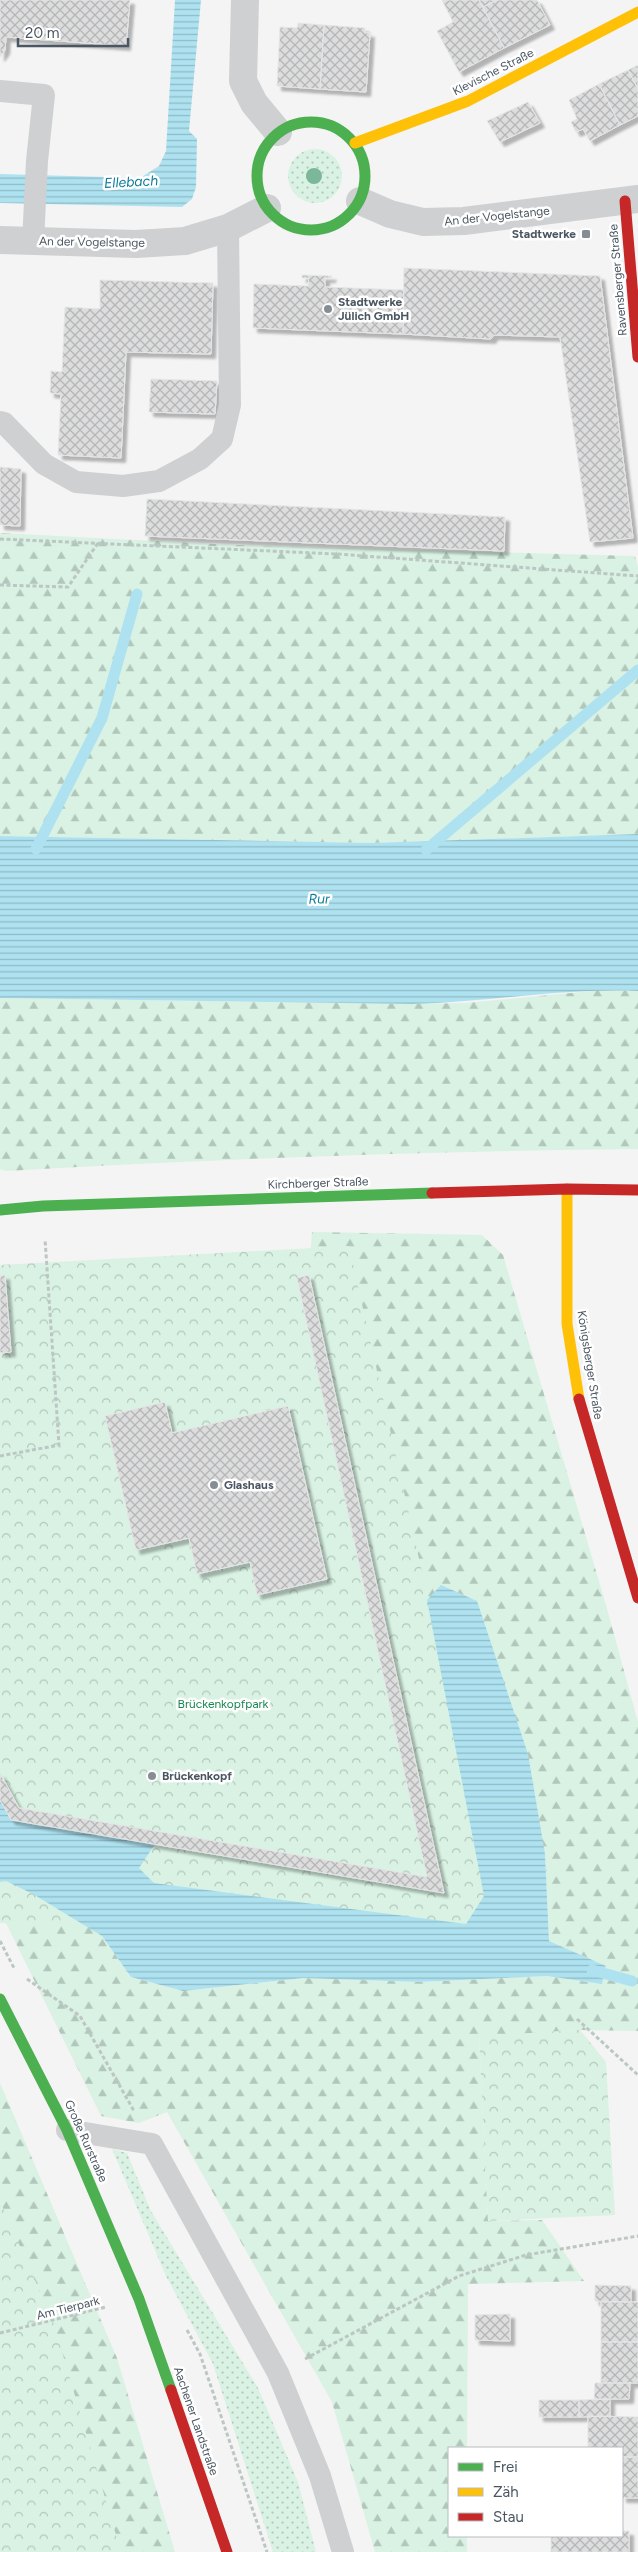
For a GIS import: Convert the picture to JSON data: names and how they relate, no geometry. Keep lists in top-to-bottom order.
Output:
{
  "streets": {
    "street": [
      "Klevische Straße",
      "An der Vogelstange",
      "Ravensberger Straße",
      "Kirchberger Straße",
      "Königsberger Straße",
      "Große Rurstraße",
      "Aachener Landstraße"
    ],
    "path": ["Am Tierpark"]
  },
  "crossings": [
    ["Klevische Straße", "An der Vogelstange"],
    ["An der Vogelstange", "Ravensberger Straße"],
    ["Kirchberger Straße", "Königsberger Straße"],
    ["Große Rurstraße", "Am Tierpark"],
    ["Große Rurstraße", "Aachener Landstraße"],
    ["Am Tierpark", "Aachener Landstraße"]
  ],
  "water": ["Ellebach", "Rur"],
  "parks": ["Brückenkopfpark"],
  "places": {
    "transit": ["Stadtwerke"],
    "other": ["Stadtwerke Jülich GmbH", "Glashaus", "Brückenkopf"]
  },
  "legend": ["Frei", "Zäh", "Stau"],
  "scale_bar": "20 m"
}
